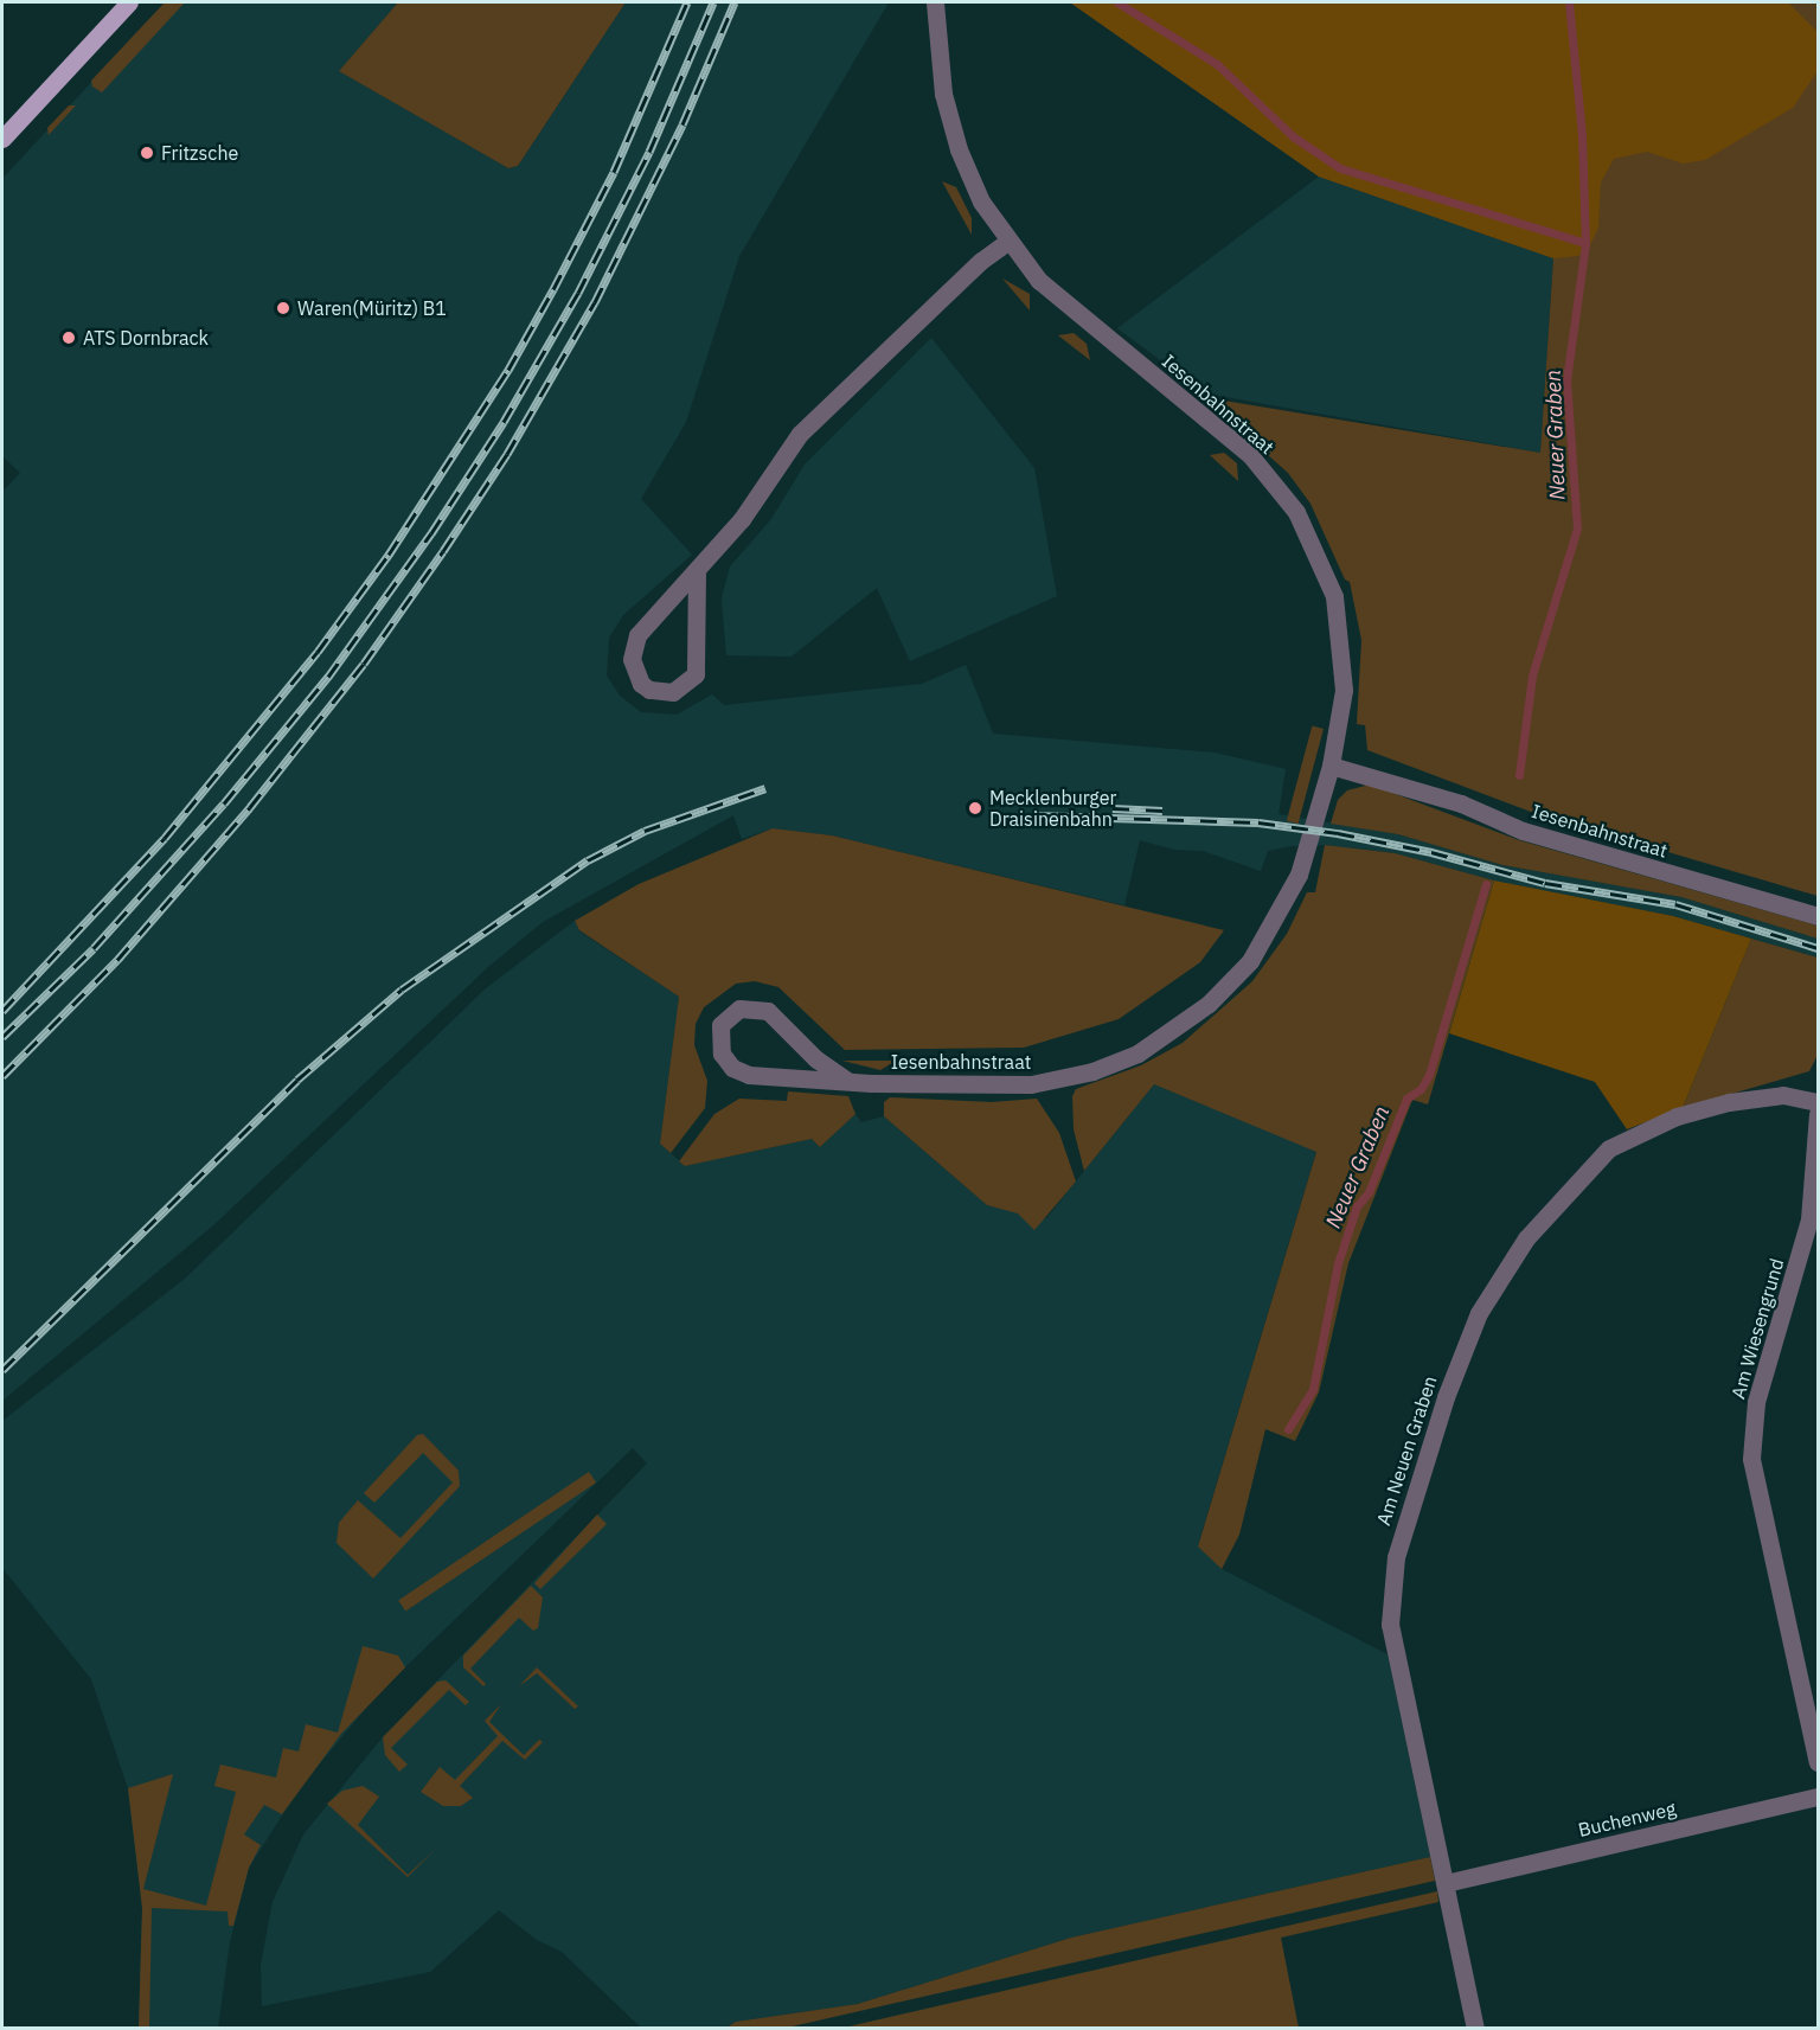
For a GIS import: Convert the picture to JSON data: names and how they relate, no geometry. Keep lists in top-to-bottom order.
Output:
{
  "streets": {
    "street": [
      "Iesenbahnstraat",
      "Am Wiesengrund",
      "Am Neuen Graben",
      "Buchenweg"
    ]
  },
  "crossings": [
    ["Am Neuen Graben", "Buchenweg"]
  ],
  "water": ["Neuer Graben"],
  "places": [
    "Fritzsche",
    "Waren(Müritz) B1",
    "ATS Dornbrack",
    "Mecklenburger Draisinenbahn"
  ]
}
